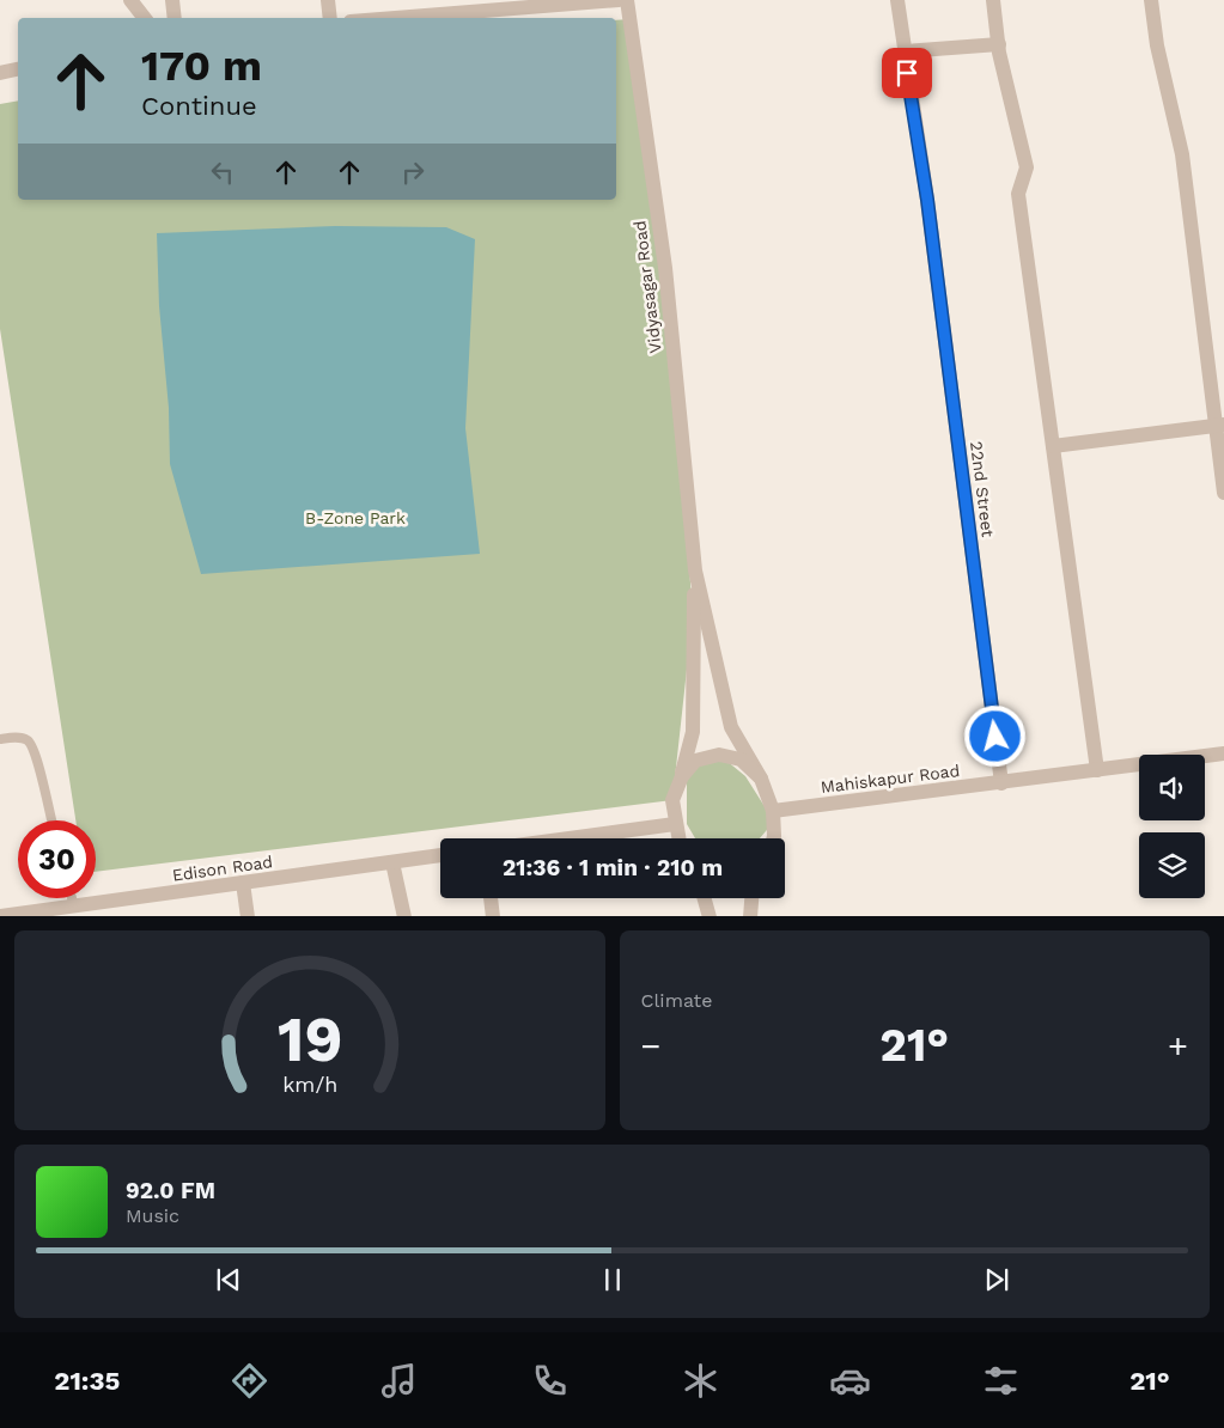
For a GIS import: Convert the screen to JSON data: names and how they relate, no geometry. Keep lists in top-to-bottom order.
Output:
{
  "streets": {
    "street": [
      "Vidyasagar Road",
      "22nd Street",
      "Mahiskapur Road",
      "Edison Road"
    ]
  },
  "crossings": [
    ["Vidyasagar Road", "Mahiskapur Road"],
    ["22nd Street", "Mahiskapur Road"]
  ],
  "parks": ["B-Zone Park"],
  "page": {
    "turn": ["170 m", "Continue"],
    "limit": "30",
    "trip": "21:36 · 1 min · 210 m",
    "tile": "Climate",
    "heat": ["−", "21°", "+"],
    "song": ["92.0 FM", "Music"],
    "tabs": ["21:35", "21°"],
    "gauge": ["19", "km/h"]
  }
}
